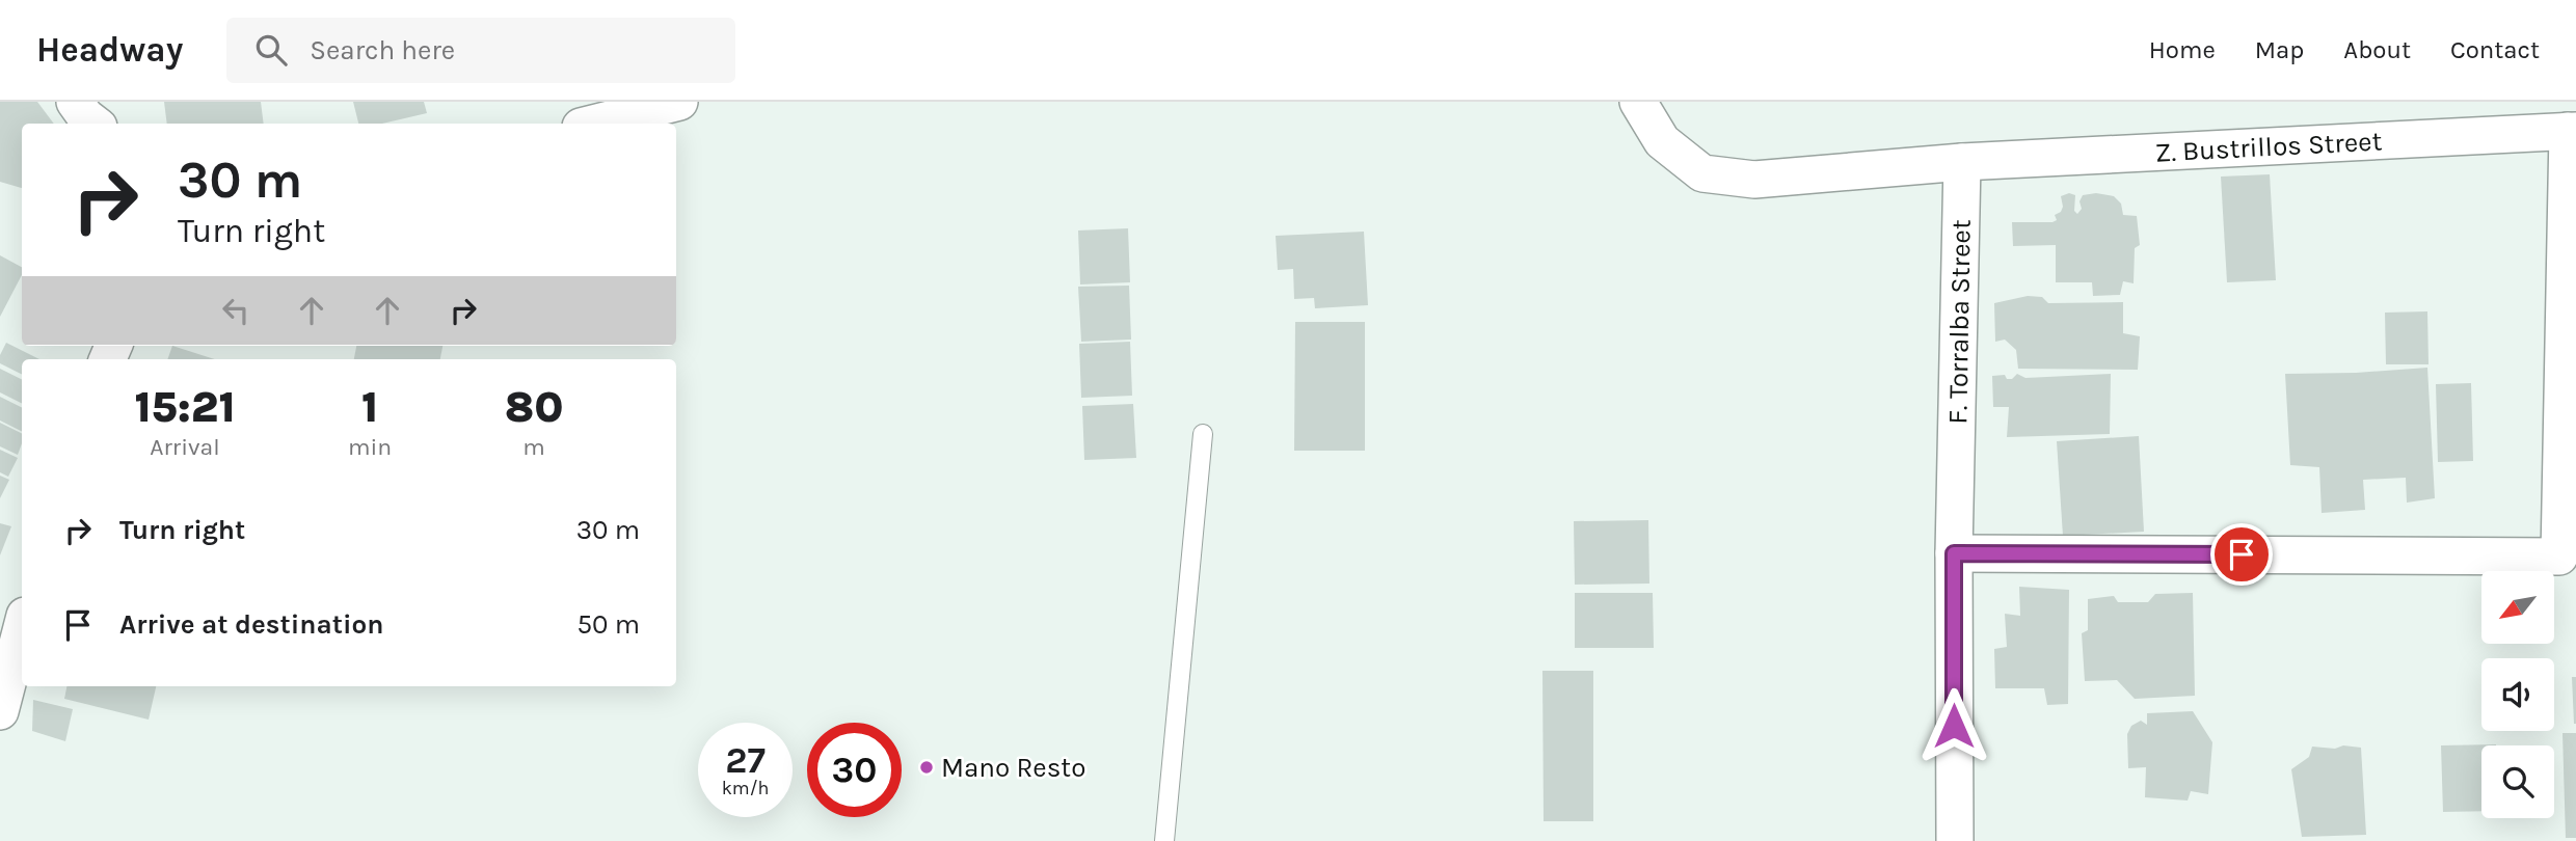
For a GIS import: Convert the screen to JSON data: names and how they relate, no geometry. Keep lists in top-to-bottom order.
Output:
{
  "streets": {
    "street": ["Z. Bustrillos Street", "F. Torralba Street"]
  },
  "crossings": [
    ["Z. Bustrillos Street", "F. Torralba Street"]
  ],
  "places": ["Mano Resto"],
  "north": "bottom left",
  "page": {
    "header": "Headway",
    "search": "Search here",
    "nav": [
      "Home",
      "Map",
      "About",
      "Contact"
    ],
    "turn": ["30 m", "Turn right"],
    "eta": [
      "15:21",
      "Arrival",
      "1",
      "min",
      "80",
      "m"
    ],
    "list": [
      {
        "name": "Turn right",
        "value": "30 m"
      },
      {
        "name": "Arrive at destination",
        "value": "50 m"
      }
    ],
    "speed": "27 km/h",
    "limit": "30"
  }
}
